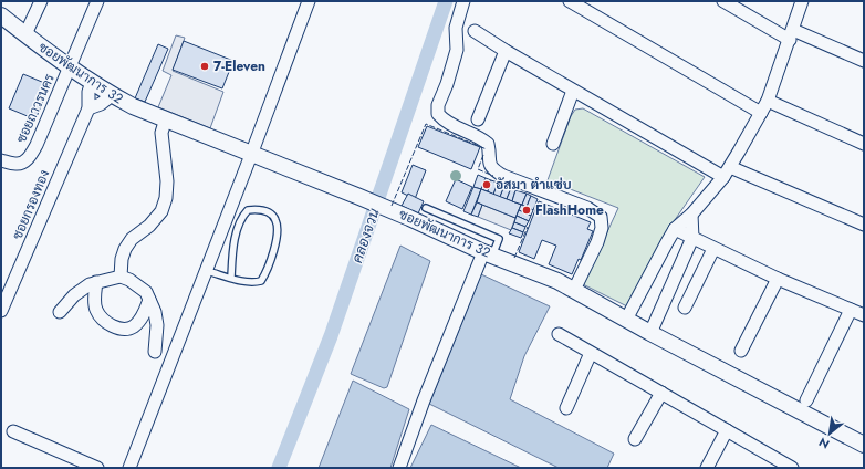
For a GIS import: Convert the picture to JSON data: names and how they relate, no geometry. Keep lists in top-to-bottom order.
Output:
{
  "streets": {
    "street": ["ซอยพัฒนาการ 32", "ซอยถาวรนคร", "ซอยกรองทอง"]
  },
  "crossings": [
    ["ซอยพัฒนาการ 32", "ซอยถาวรนคร"],
    ["ซอยพัฒนาการ 32", "ซอยกรองทอง"]
  ],
  "water": ["คลองจวน"],
  "places": ["7-Eleven", "อัสมา ตำแซ่บ", "FlashHome"],
  "north": "bottom left"
}
